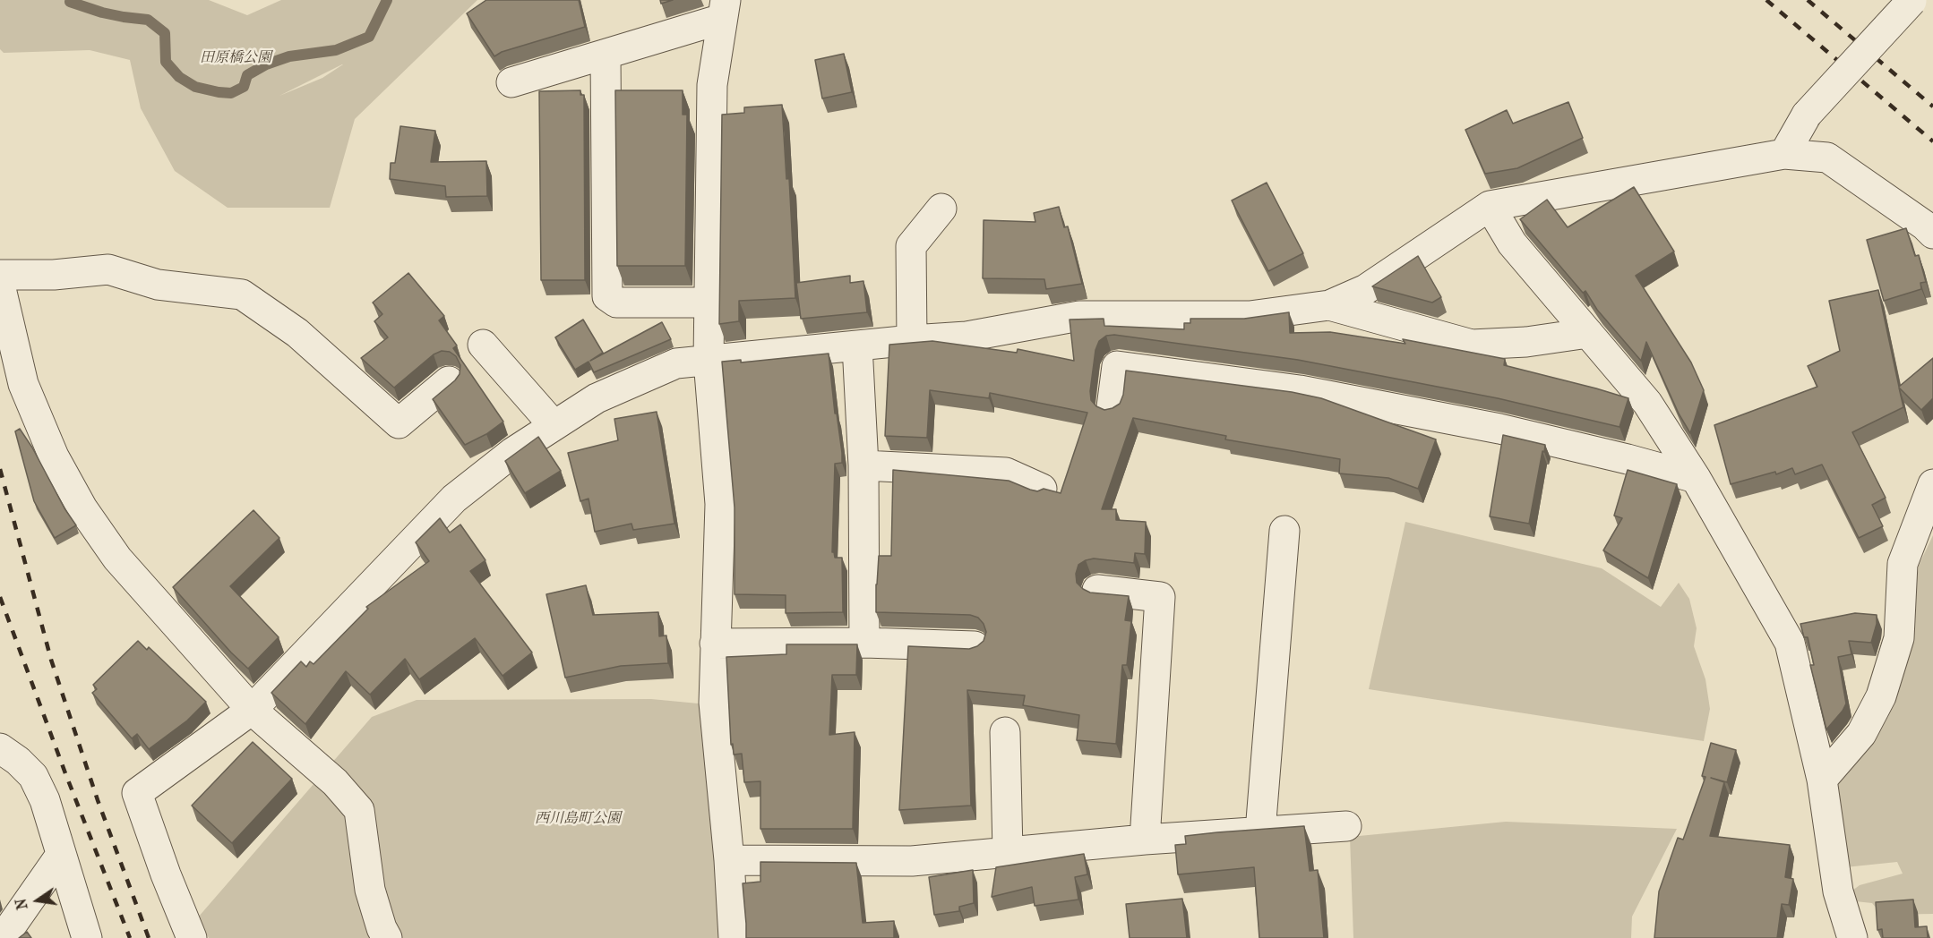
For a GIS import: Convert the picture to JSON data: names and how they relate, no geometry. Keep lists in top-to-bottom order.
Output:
{
  "parks": ["田原橋公園", "西川島町公園"],
  "north": "left"
}
